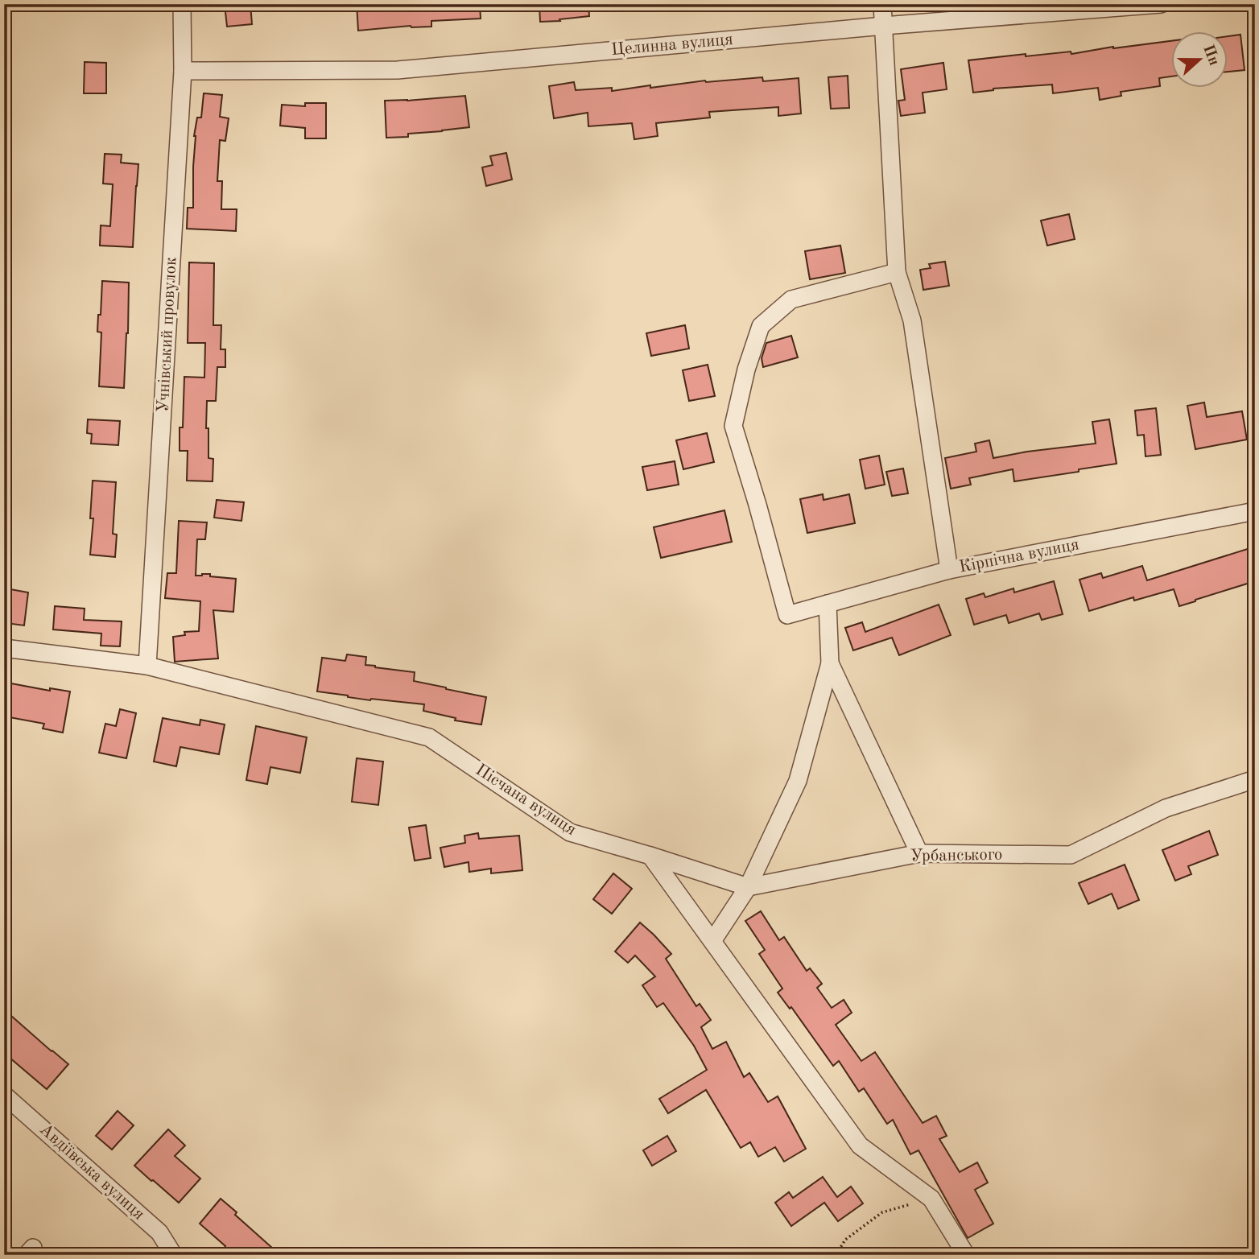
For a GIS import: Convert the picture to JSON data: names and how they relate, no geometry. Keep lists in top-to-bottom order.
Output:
{
  "streets": {
    "street": [
      "Целинна вулиця",
      "Учнівський провулок",
      "Кiрпiчна вулиця",
      "Пiсчана вулиця",
      "Урбанського",
      "Авдіївська вулиця"
    ]
  },
  "crossings": [
    ["Целинна вулиця", "Учнівський провулок"],
    ["Учнівський провулок", "Пiсчана вулиця"],
    ["Пiсчана вулиця", "Урбанського"]
  ],
  "north": "right"
}
